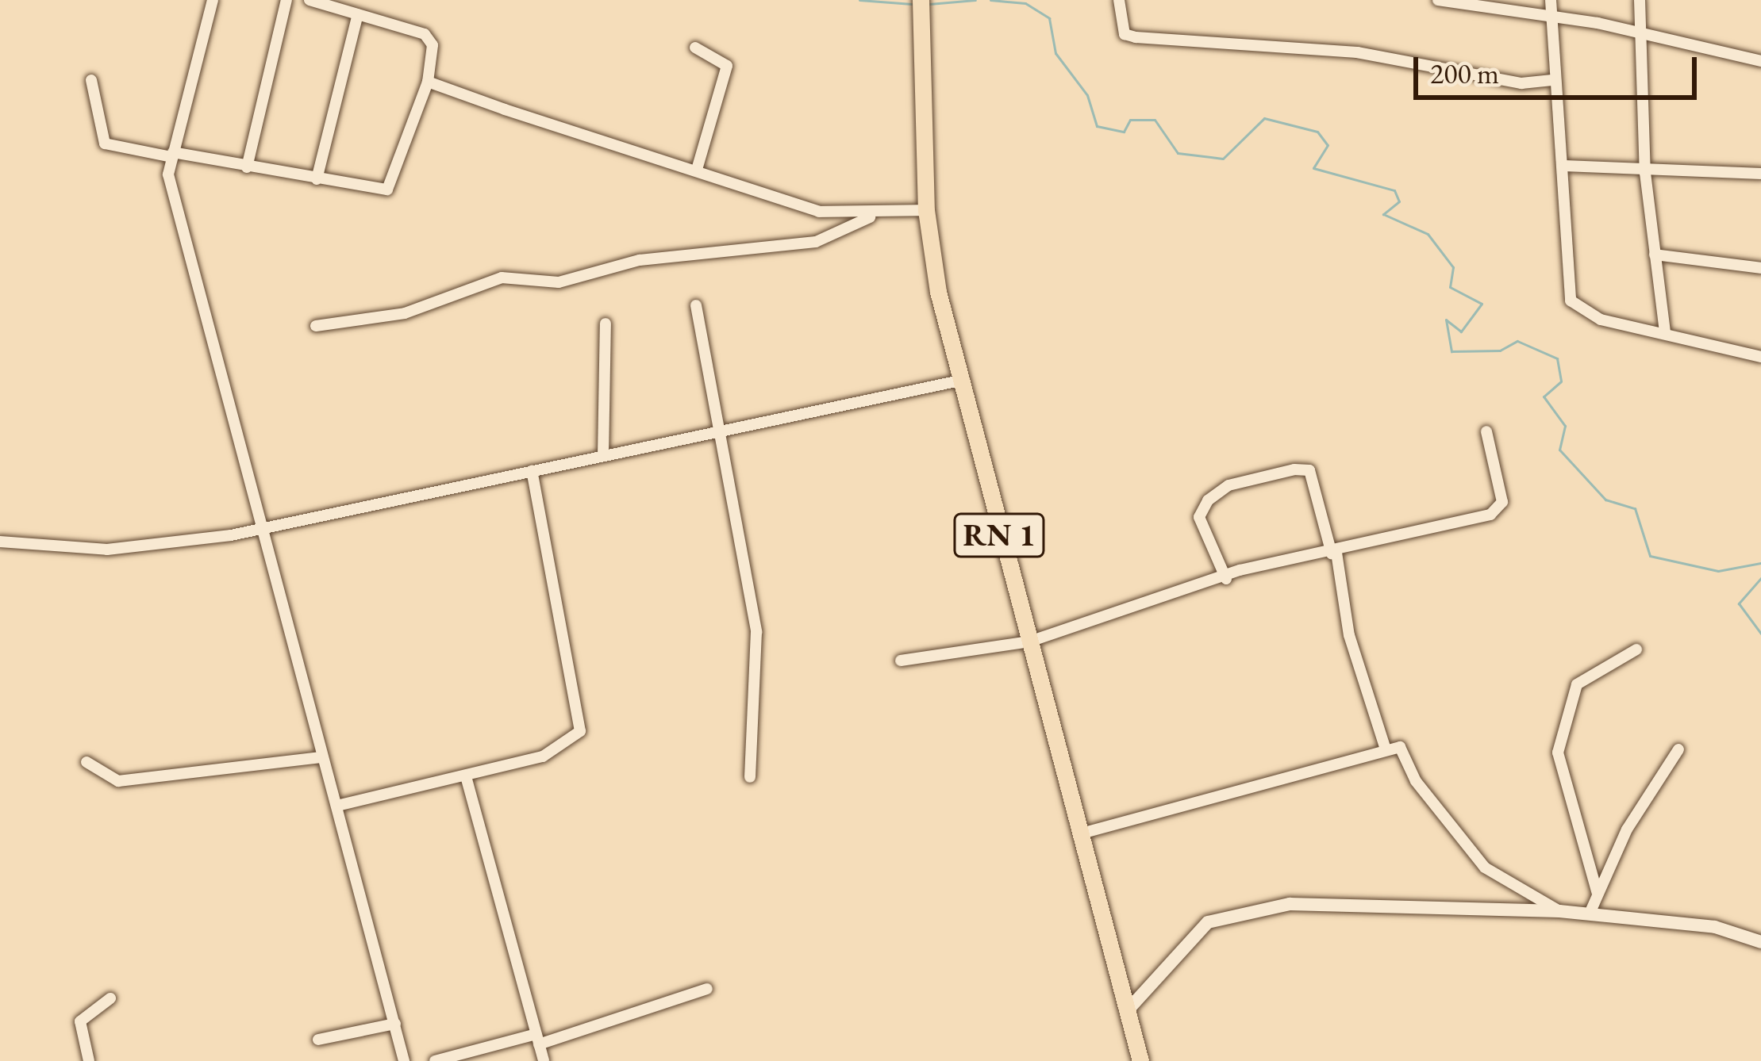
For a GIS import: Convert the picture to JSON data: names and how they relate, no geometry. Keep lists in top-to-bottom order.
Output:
{
  "streets": {
    "main road": ["RN 1"]
  },
  "scale_bar": "200 m"
}
